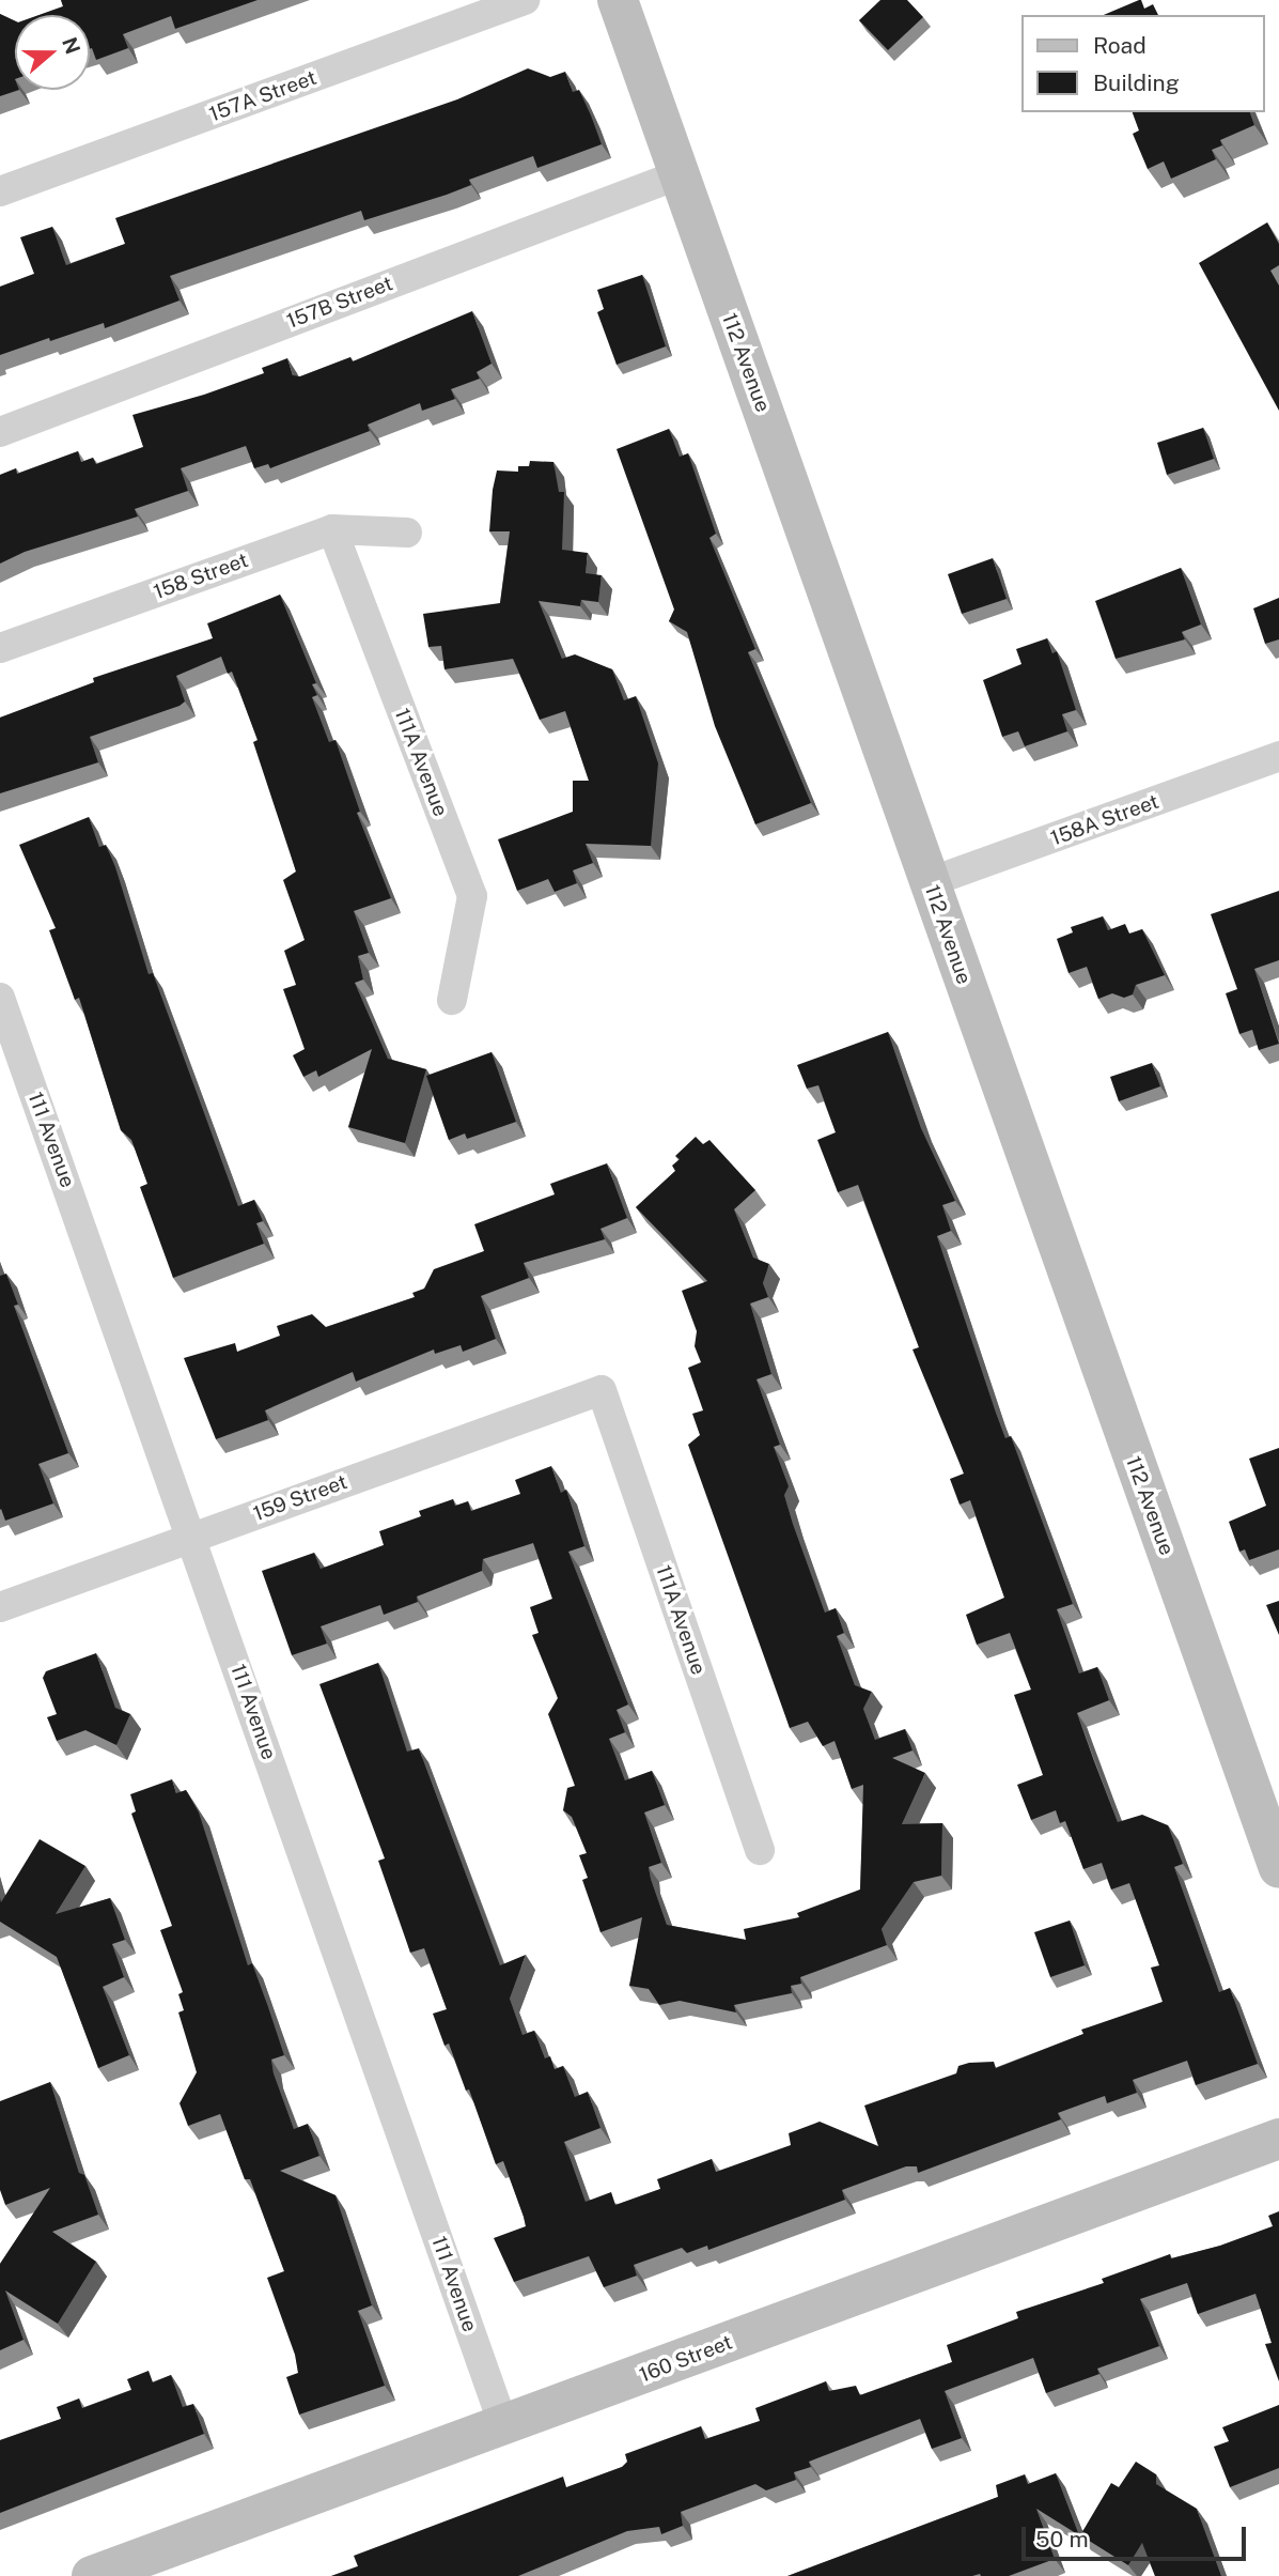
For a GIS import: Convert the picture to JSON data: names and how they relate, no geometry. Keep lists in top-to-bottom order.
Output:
{
  "streets": {
    "street": [
      "157A Street",
      "157B Street",
      "112 Avenue",
      "158 Street",
      "111A Avenue",
      "158A Street",
      "111 Avenue",
      "159 Street",
      "160 Street"
    ]
  },
  "crossings": [
    ["157B Street", "112 Avenue"],
    ["112 Avenue", "158A Street"],
    ["158 Street", "111A Avenue"],
    ["111A Avenue", "159 Street"],
    ["111 Avenue", "159 Street"],
    ["111 Avenue", "160 Street"]
  ],
  "legend": ["Road", "Building"],
  "scale_bar": "50 m",
  "north": "right"
}
